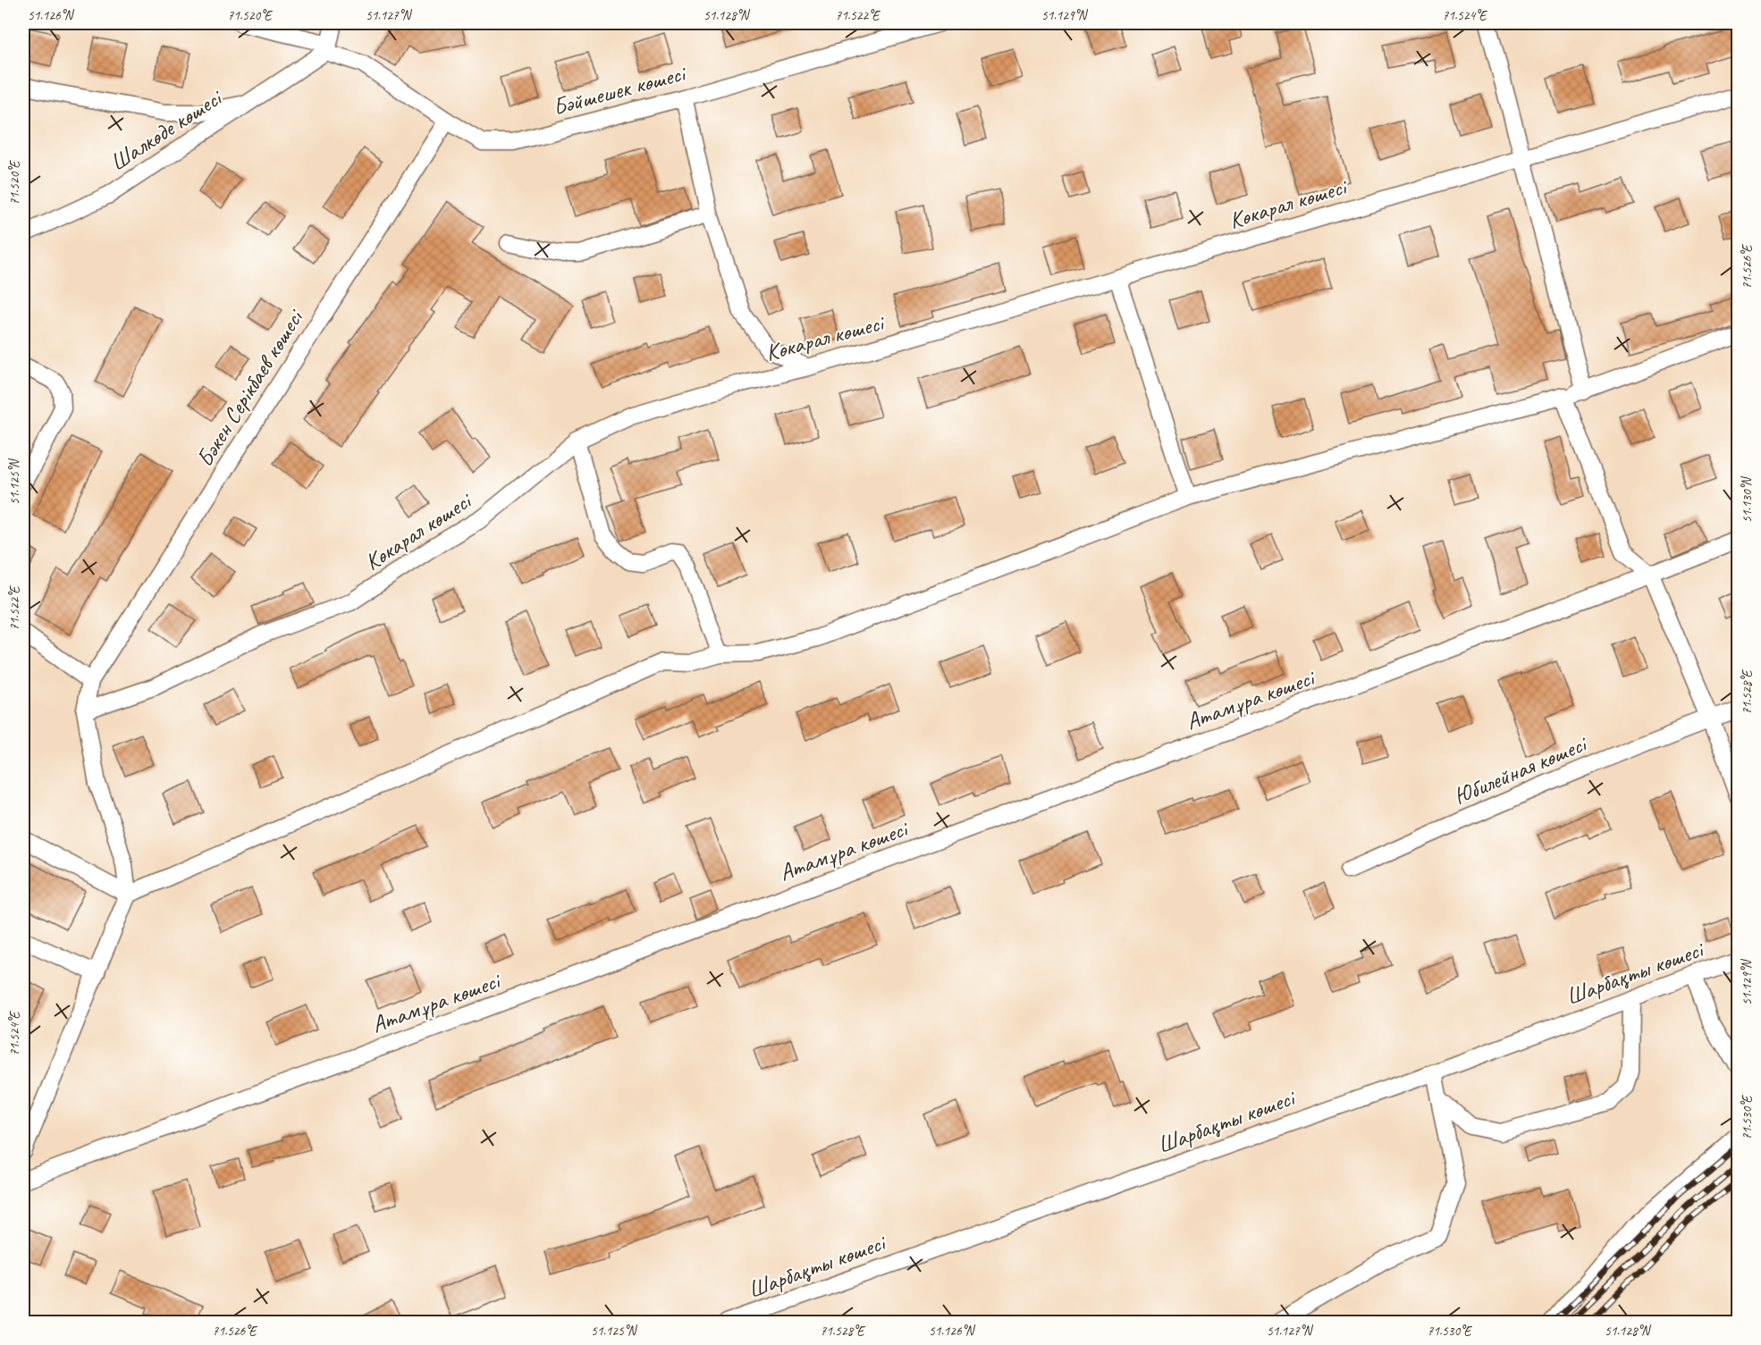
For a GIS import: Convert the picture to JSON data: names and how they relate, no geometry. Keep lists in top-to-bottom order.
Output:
{
  "streets": {
    "street": [
      "Бәйшешек көшесі",
      "Шалкөде көшесі",
      "Көкарал көшесі",
      "Бәкен Серікбаев көшесі",
      "Атамұра көшесі",
      "Юбилейная көшесі",
      "Шарбақты көшесі"
    ]
  },
  "crossings": [
    ["Бәйшешек көшесі", "Шалкөде көшесі"],
    ["Бәйшешек көшесі", "Бәкен Серікбаев көшесі"]
  ],
  "coordinates": [
    "51.126°N",
    "71.520°E",
    "51.127°N",
    "51.128°N",
    "71.522°E",
    "51.129°N",
    "71.524°E",
    "71.526°E",
    "51.125°N",
    "51.130°N",
    "71.528°E",
    "71.530°E"
  ]
}
